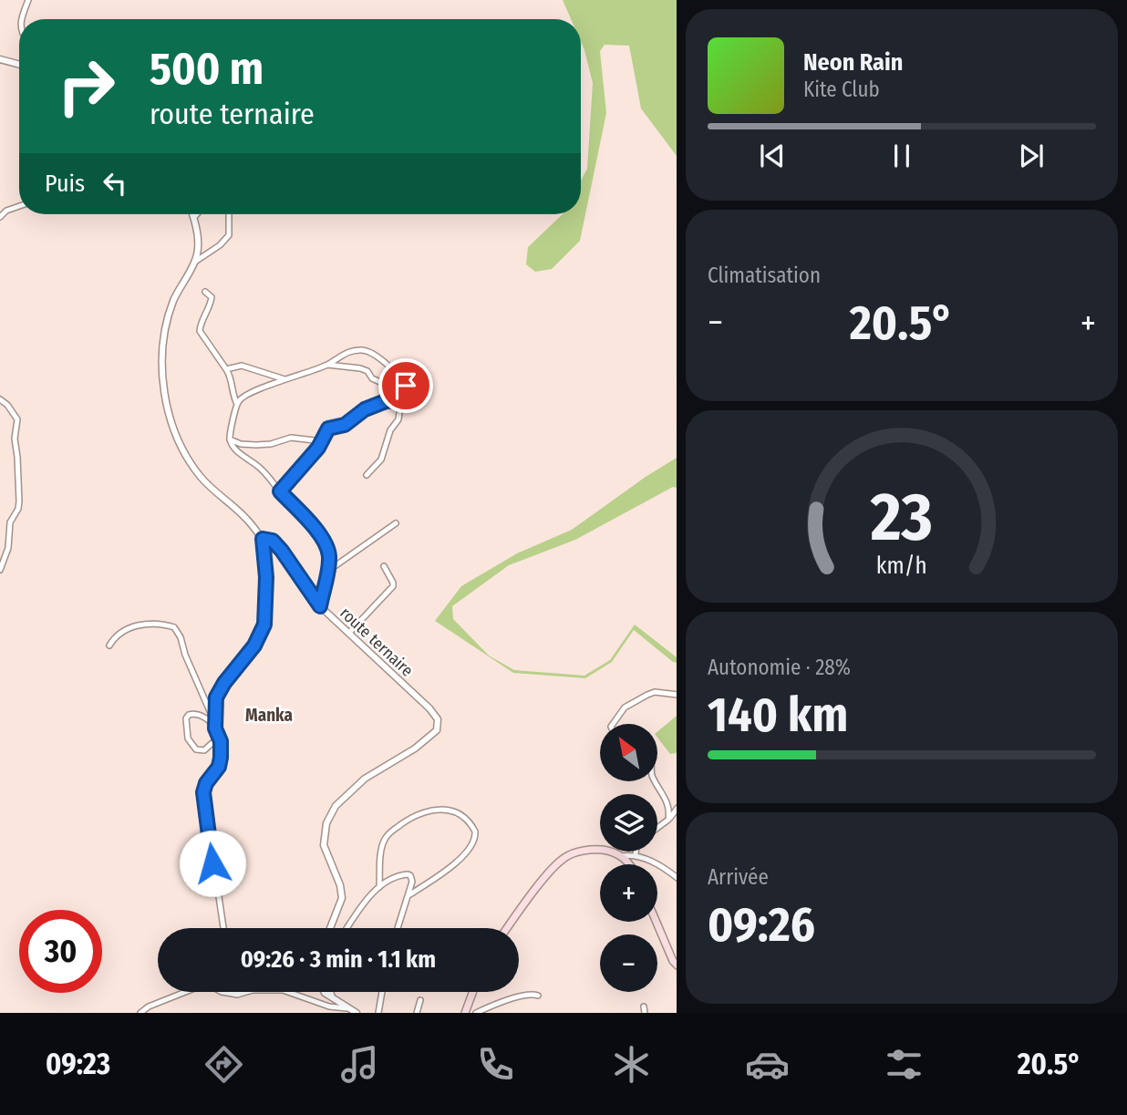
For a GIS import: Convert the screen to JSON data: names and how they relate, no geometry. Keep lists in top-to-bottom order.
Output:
{
  "streets": {
    "street": ["route ternaire"]
  },
  "districts": ["Manka"],
  "north": "top left",
  "page": {
    "turn": ["500 m", "route ternaire"],
    "song": ["Neon Rain", "Kite Club"],
    "then": "Puis",
    "tile": [
      "Climatisation",
      ["Autonomie · 28%", "140 km"],
      ["Arrivée", "09:26"]
    ],
    "heat": ["−", "20.5°", "+"],
    "map_buttons": ["+", "−"],
    "limit": "30",
    "trip": "09:26 · 3 min · 1.1 km",
    "tabs": ["09:23", "20.5°"],
    "gauge": ["23", "km/h"]
  }
}
